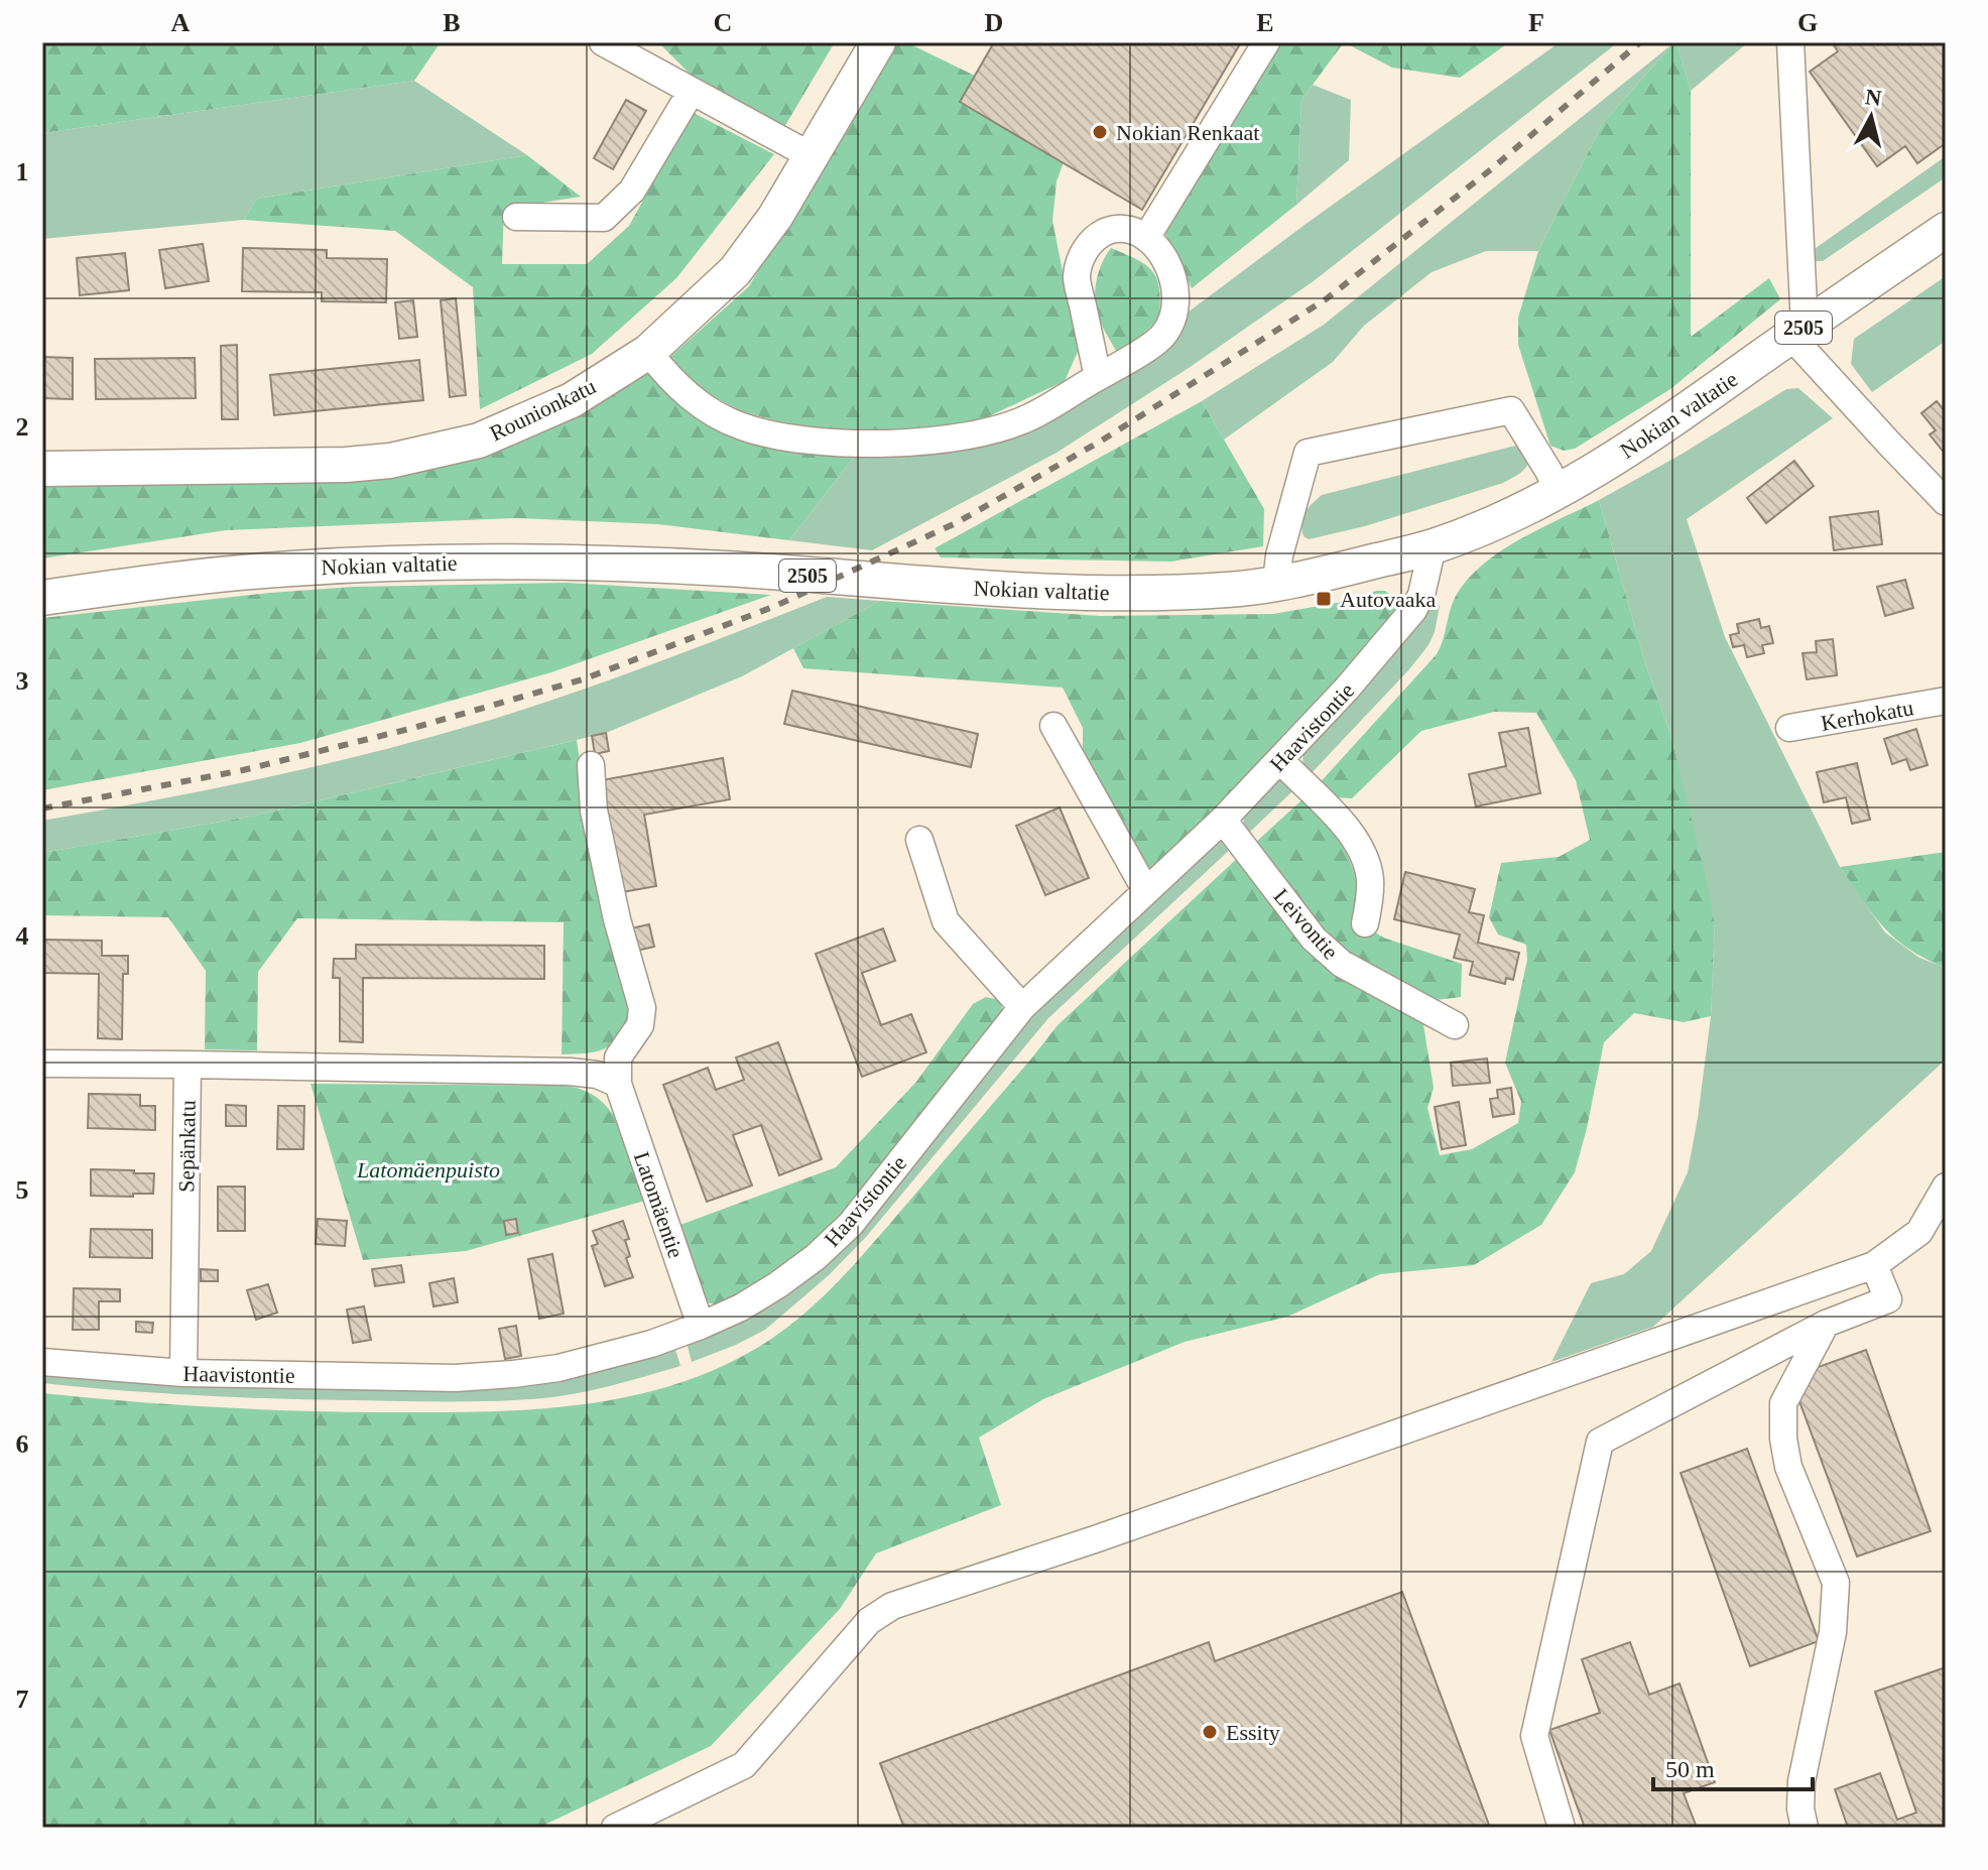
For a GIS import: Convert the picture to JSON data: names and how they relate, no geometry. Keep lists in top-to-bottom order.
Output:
{
  "streets": {
    "main road": ["2505", "Rounionkatu", "Nokian valtatie"],
    "street": [
      "Kerhokatu",
      "Haavistontie",
      "Leivontie",
      "Sepänkatu",
      "Latomäentie"
    ]
  },
  "crossings": [
    ["Nokian valtatie", "Haavistontie"],
    ["Haavistontie", "Leivontie"],
    ["Haavistontie", "Sepänkatu"],
    ["Haavistontie", "Latomäentie"]
  ],
  "parks": ["Latomäenpuisto"],
  "places": {
    "other": ["Nokian Renkaat", "Essity"],
    "transit": ["Autovaaka"]
  },
  "scale_bar": "50 m",
  "north": "top",
  "grid": {
    "columns": [
      "A",
      "B",
      "C",
      "D",
      "E",
      "F",
      "G"
    ],
    "rows": [
      "1",
      "2",
      "3",
      "4",
      "5",
      "6",
      "7"
    ]
  }
}
